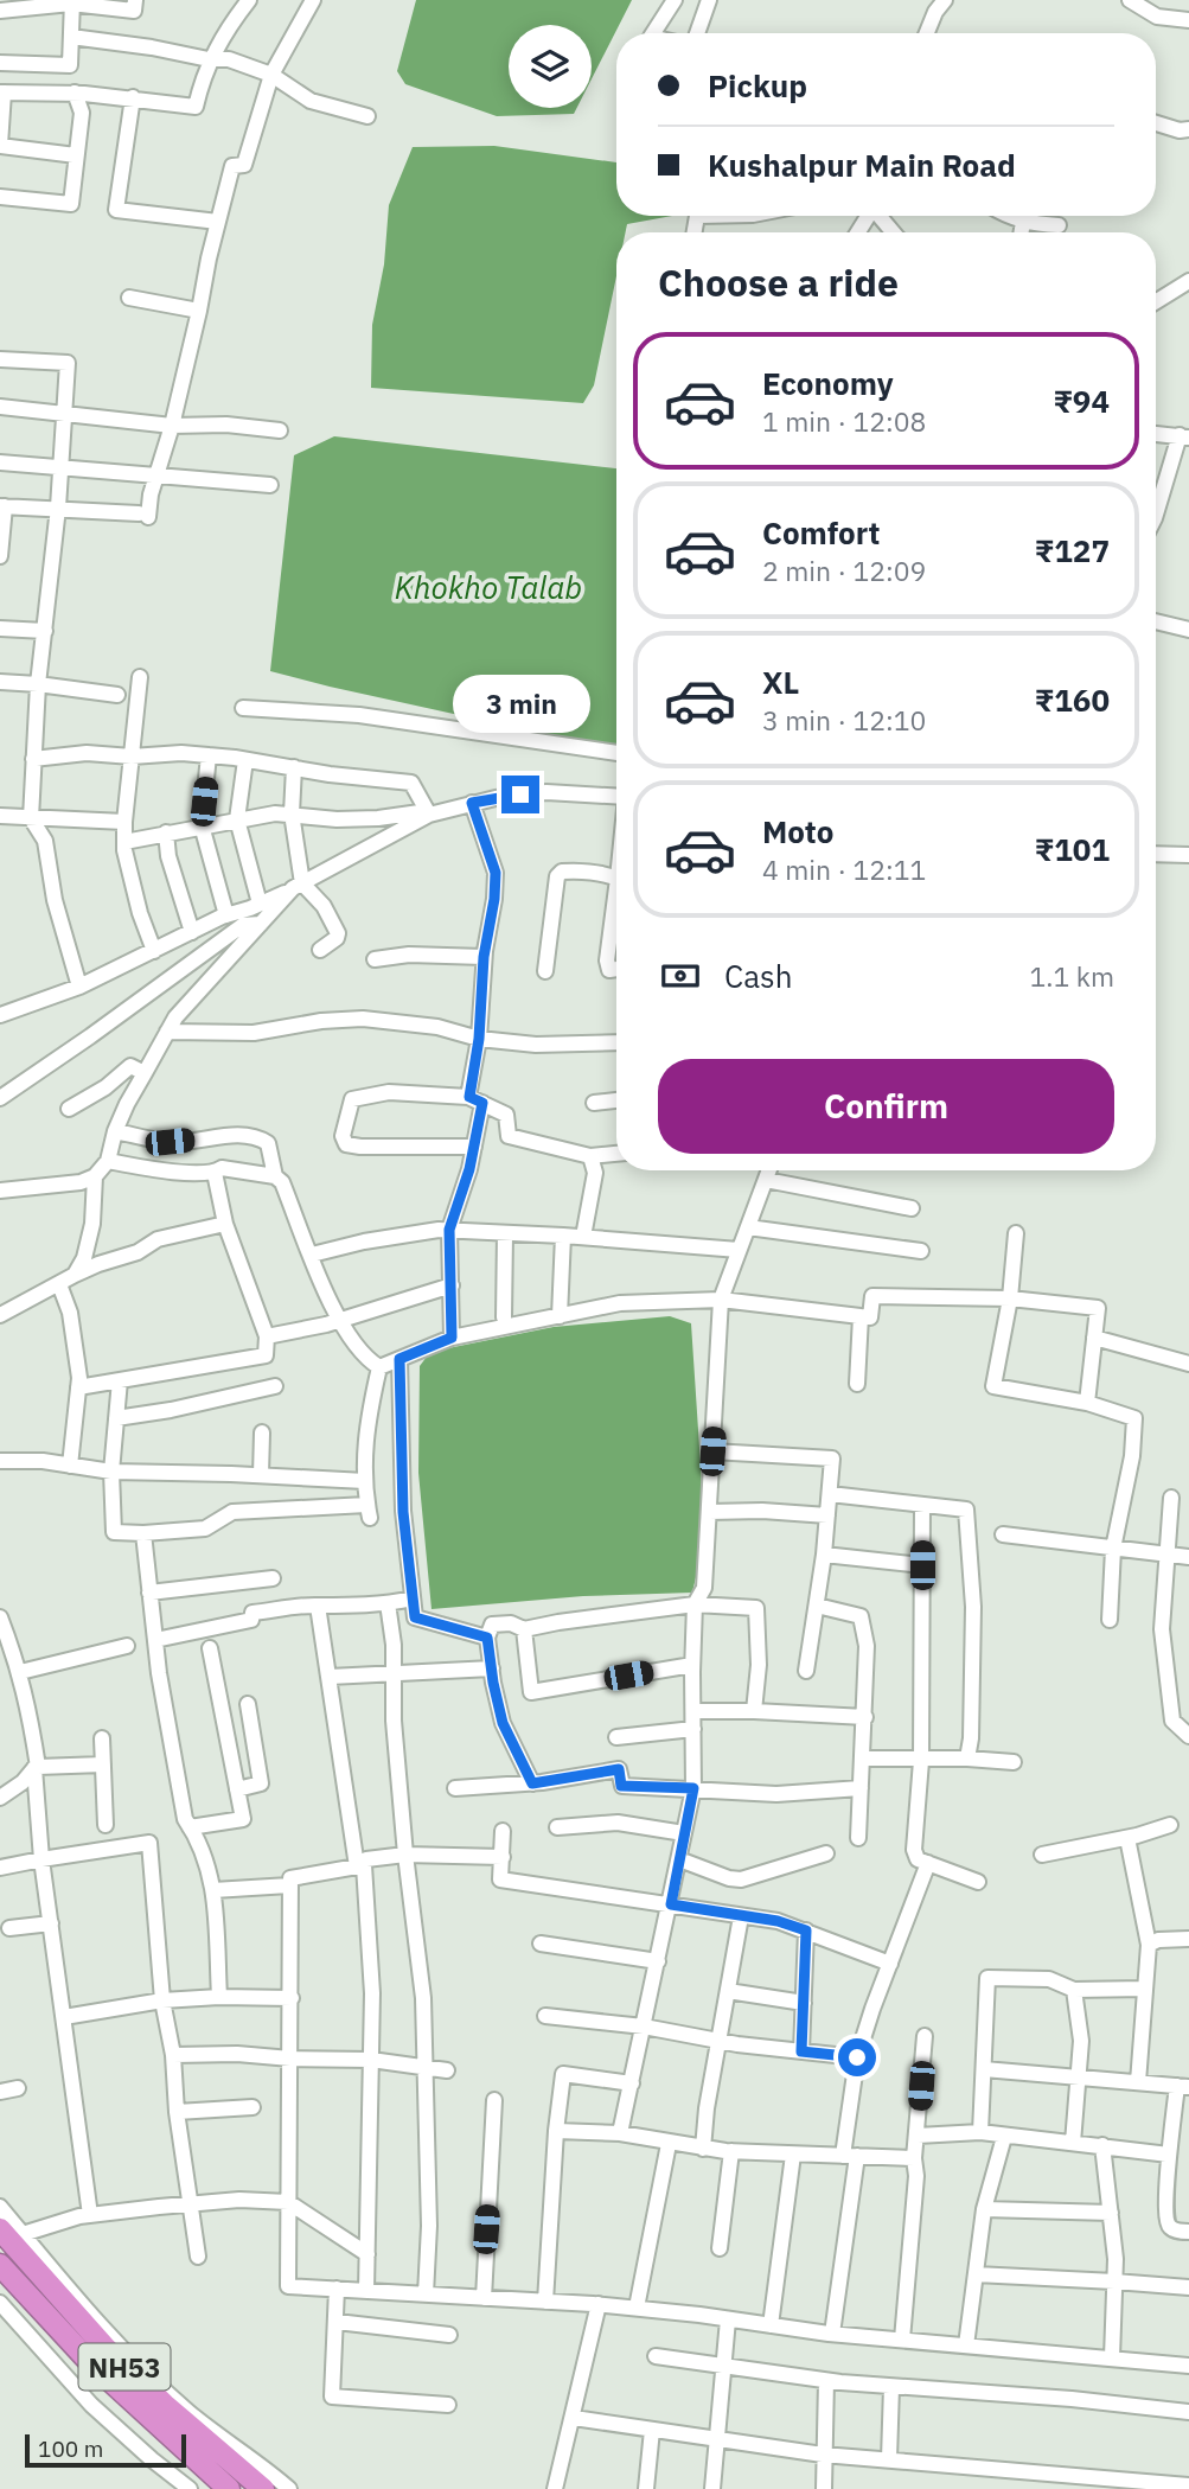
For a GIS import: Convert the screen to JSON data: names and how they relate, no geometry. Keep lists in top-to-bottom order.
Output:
{
  "streets": {
    "highway": ["NH53"]
  },
  "water": ["Khokho Talab"],
  "scale_bar": "100 m",
  "page": {
    "banner": ["Pickup", "Kushalpur Main Road"],
    "heading": "Choose a ride",
    "list": [
      {
        "name": "Economy",
        "note": "1 min · 12:08",
        "value": "₹94"
      },
      {
        "name": "Comfort",
        "note": "2 min · 12:09",
        "value": "₹127"
      },
      {
        "name": "XL",
        "note": "3 min · 12:10",
        "value": "₹160"
      },
      {
        "name": "Moto",
        "note": "4 min · 12:11",
        "value": "₹101"
      }
    ],
    "bubble": "3 min",
    "pay": ["Cash", "1.1 km"],
    "buttons": "Confirm",
    "scale": "100 m"
  }
}
